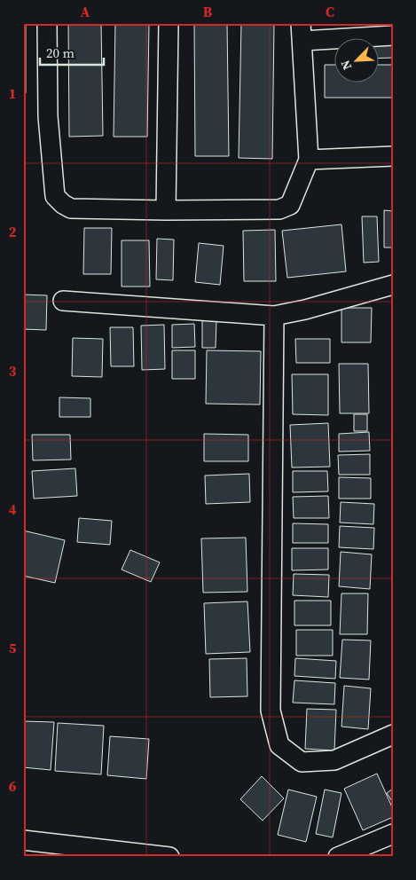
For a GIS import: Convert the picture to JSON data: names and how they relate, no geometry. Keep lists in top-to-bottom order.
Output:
{
  "scale_bar": "20 m",
  "north": "bottom left",
  "grid": {
    "columns": ["A", "B", "C"],
    "rows": [
      "1",
      "2",
      "3",
      "4",
      "5",
      "6"
    ]
  }
}
